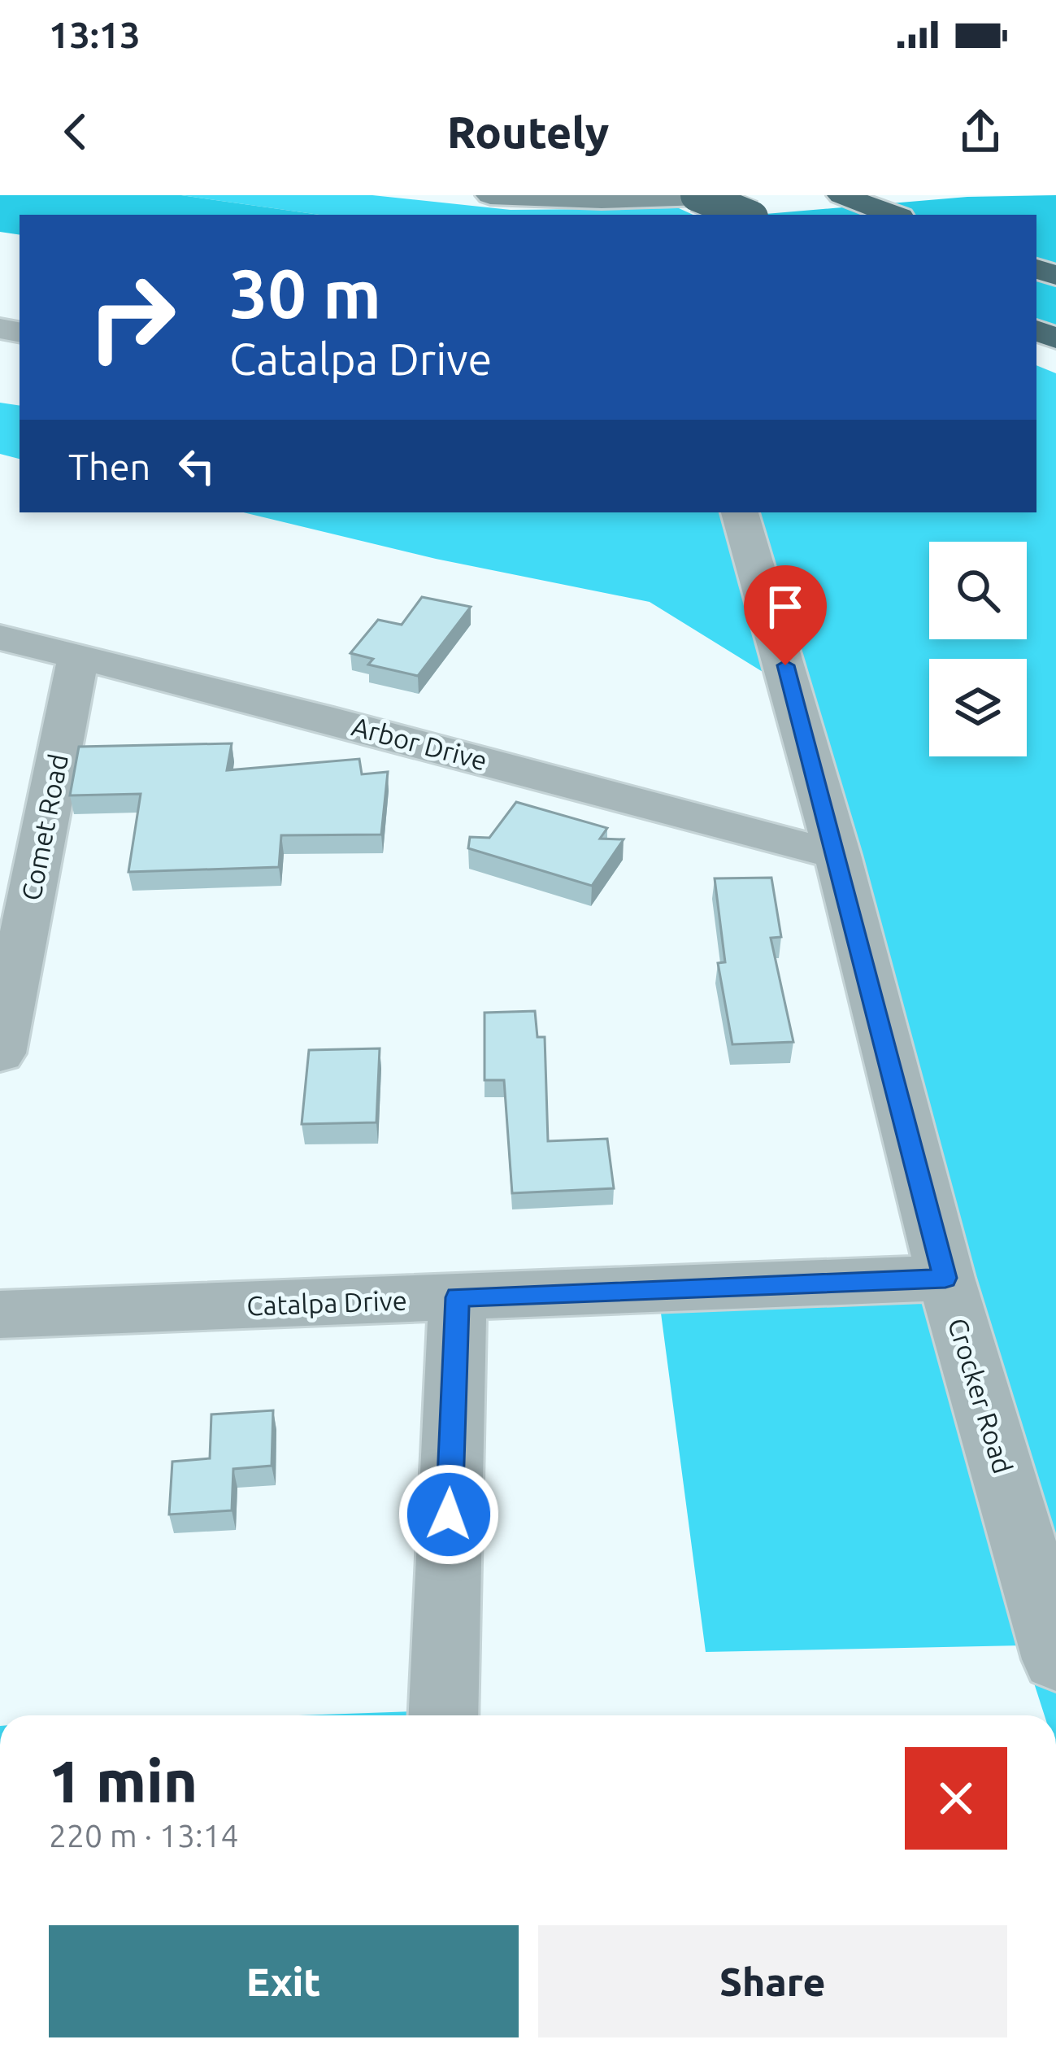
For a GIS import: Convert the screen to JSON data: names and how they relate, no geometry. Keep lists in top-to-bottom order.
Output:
{
  "streets": {
    "street": [
      "Arbor Drive",
      "Comet Road",
      "Catalpa Drive",
      "Crocker Road"
    ]
  },
  "crossings": [
    ["Arbor Drive", "Comet Road"],
    ["Arbor Drive", "Crocker Road"],
    ["Catalpa Drive", "Crocker Road"]
  ],
  "page": {
    "status": "13:13",
    "header": "Routely",
    "turn": ["30 m", "Catalpa Drive"],
    "then": "Then",
    "heading": ["1 min", "220 m · 13:14"],
    "buttons": ["Exit", "Share"]
  }
}
